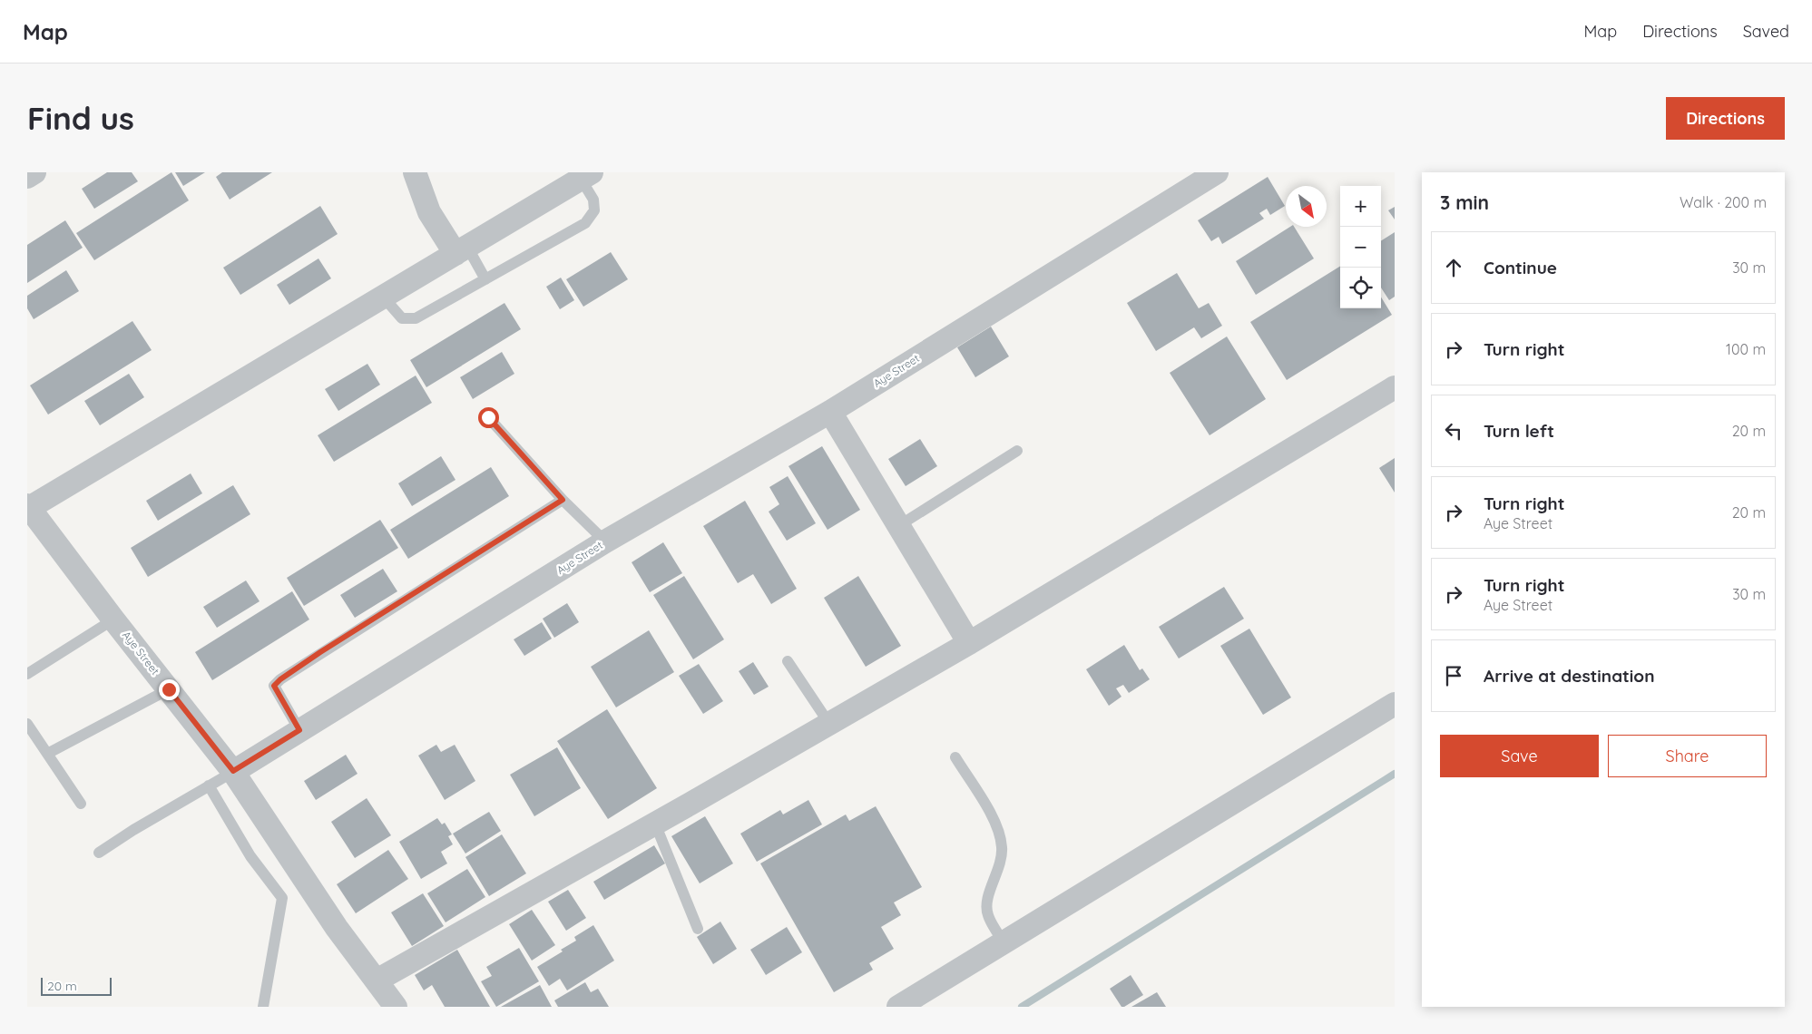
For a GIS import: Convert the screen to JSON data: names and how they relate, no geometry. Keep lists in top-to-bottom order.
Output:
{
  "streets": {
    "street": ["Aye Street"]
  },
  "scale_bar": "20 m",
  "north": "bottom right",
  "page": {
    "header": "Map",
    "nav": ["Map", "Directions", "Saved"],
    "buttons": [
      "Directions",
      ["Save", "Share"]
    ],
    "title": "Find us",
    "heading": ["3 min", "Walk · 200 m"],
    "map_buttons": ["+", "−"],
    "list": [
      ["Continue", "30 m"],
      ["Turn right", "100 m"],
      ["Turn left", "20 m"],
      ["Turn right", "Aye Street", "20 m"],
      ["Turn right", "Aye Street", "30 m"],
      "Arrive at destination"
    ],
    "scale": "20 m"
  }
}
